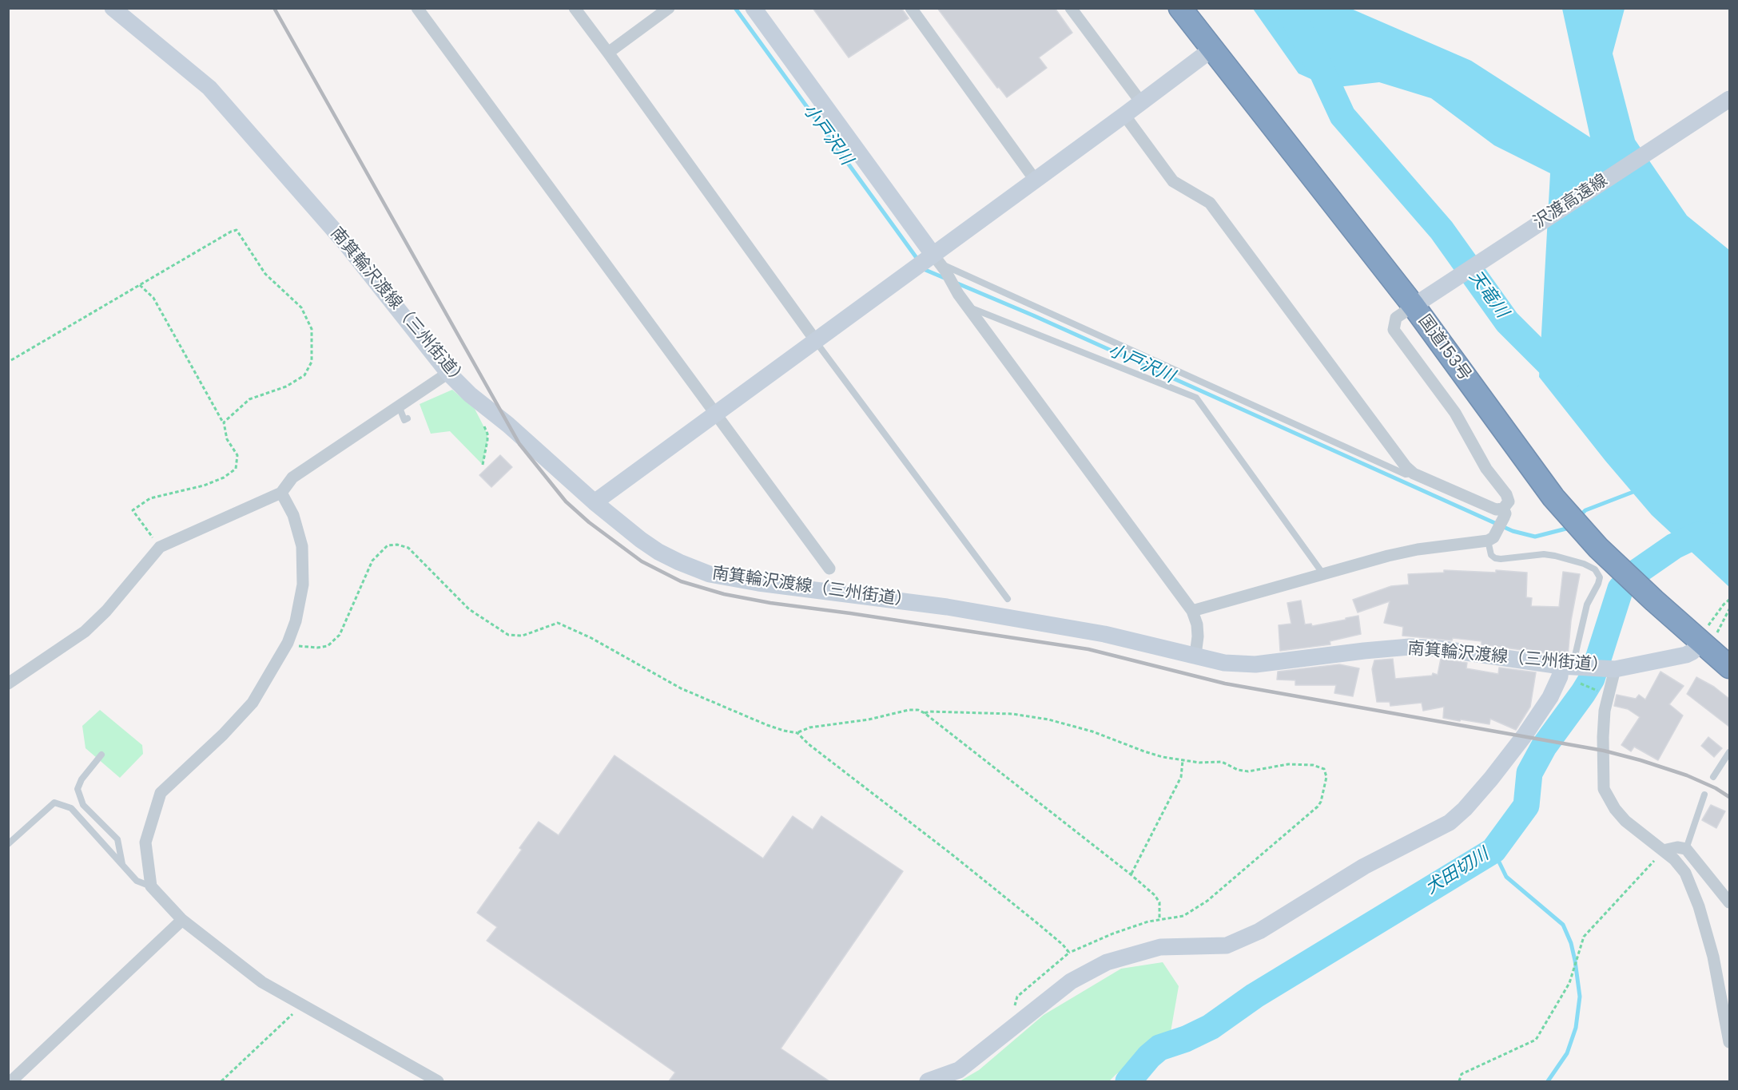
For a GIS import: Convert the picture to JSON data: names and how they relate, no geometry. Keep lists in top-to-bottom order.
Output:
{
  "streets": {
    "highway": ["国道153号"],
    "main road": ["沢渡高遠線", "南箕輪沢渡線（三州街道）"]
  },
  "crossings": [
    ["沢渡高遠線", "国道153号"],
    ["南箕輪沢渡線（三州街道）", "国道153号"]
  ],
  "water": ["小戸沢川", "天竜川", "犬田切川"]
}
